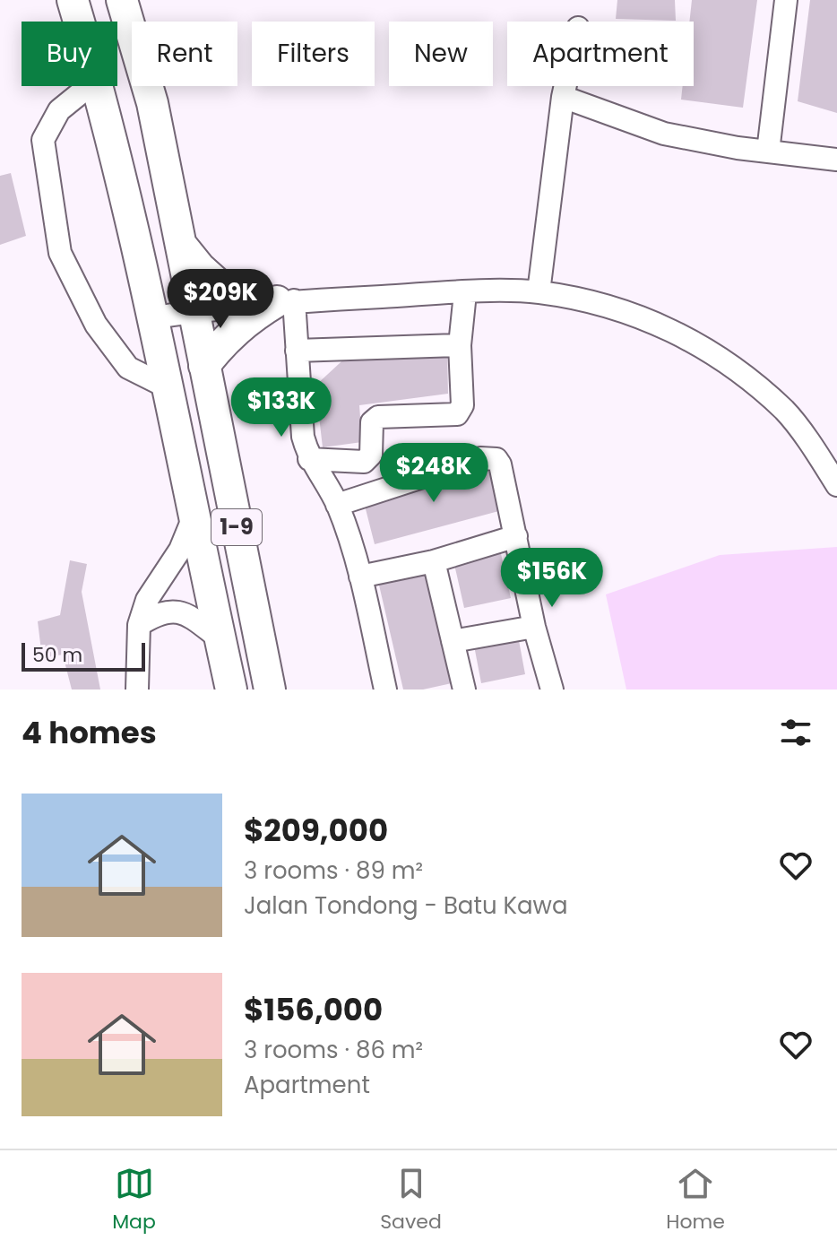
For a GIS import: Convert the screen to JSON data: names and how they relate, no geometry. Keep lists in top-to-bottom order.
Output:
{
  "streets": {
    "highway": ["1-9"]
  },
  "scale_bar": "50 m",
  "page": {
    "chip": [
      "Buy",
      "Rent",
      "Filters",
      "New",
      "Apartment"
    ],
    "price": [
      "$209K",
      "$133K",
      "$248K",
      "$156K"
    ],
    "scale": "50 m",
    "heading": "4 homes",
    "list": [
      {
        "name": "$209,000",
        "note": "3 rooms · 89 m² · Jalan Tondong - Batu Kawa"
      },
      {
        "name": "$156,000",
        "note": "3 rooms · 86 m² · Apartment"
      }
    ],
    "tabs": ["Map", "Saved", "Home"]
  }
}
